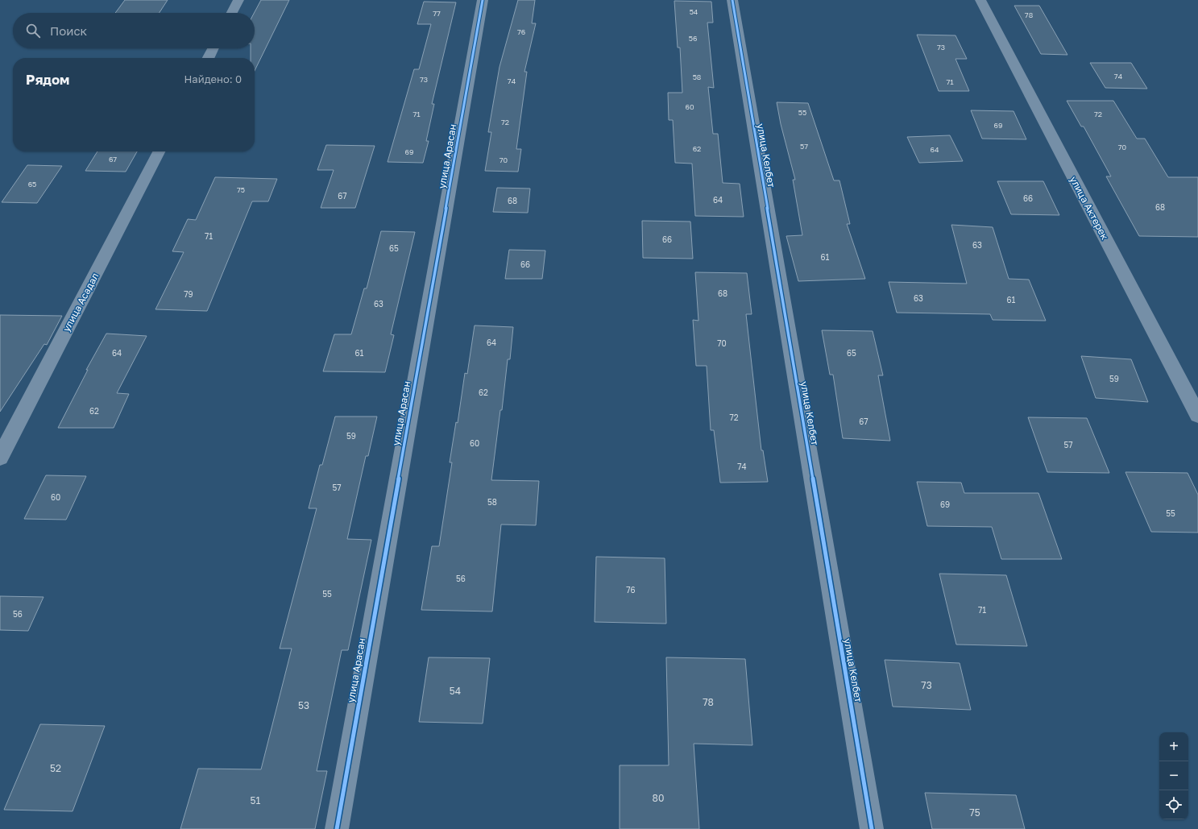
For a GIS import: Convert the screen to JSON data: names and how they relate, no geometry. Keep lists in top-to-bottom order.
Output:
{
  "streets": {
    "street": [
      "улица Келбет",
      "улица Арасан",
      "улица Актерек",
      "улица Асадал"
    ]
  },
  "house_numbers": [
    "54",
    "77",
    "78",
    "76",
    "56",
    "73",
    "74",
    "58",
    "73",
    "74",
    "71",
    "60",
    "55",
    "71",
    "72",
    "72",
    "69",
    "57",
    "70",
    "62",
    "64",
    "69",
    "67",
    "70",
    "65",
    "75",
    "67",
    "66",
    "64",
    "68",
    "68",
    "71",
    "66",
    "63",
    "65",
    "61",
    "66",
    "68",
    "79",
    "63",
    "61",
    "63",
    "64",
    "70",
    "64",
    "61",
    "65",
    "59",
    "62",
    "62",
    "72",
    "67",
    "59",
    "60",
    "57",
    "74",
    "57",
    "60",
    "58",
    "69",
    "55",
    "56",
    "76",
    "55",
    "71",
    "56",
    "73",
    "54",
    "78",
    "53",
    "52",
    "80",
    "51",
    "75"
  ],
  "page": {
    "search": "Поиск",
    "heading": ["Рядом", "Найдено: 0"],
    "map_buttons": ["+", "−"]
  }
}
